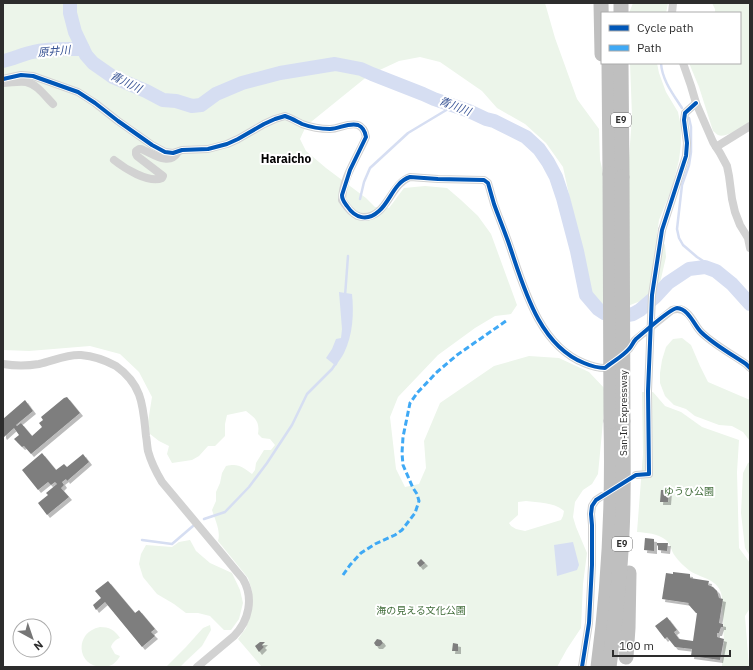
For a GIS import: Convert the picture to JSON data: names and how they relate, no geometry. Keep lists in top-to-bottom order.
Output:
{
  "streets": {
    "highway": ["E9", "San-In Expressway"]
  },
  "districts": ["Haraicho"],
  "water": ["原井川", "青川川"],
  "parks": ["ゆうひ公園", "海の見える文化公園"],
  "legend": ["Cycle path", "Path"],
  "scale_bar": "100 m",
  "north": "bottom right"
}
